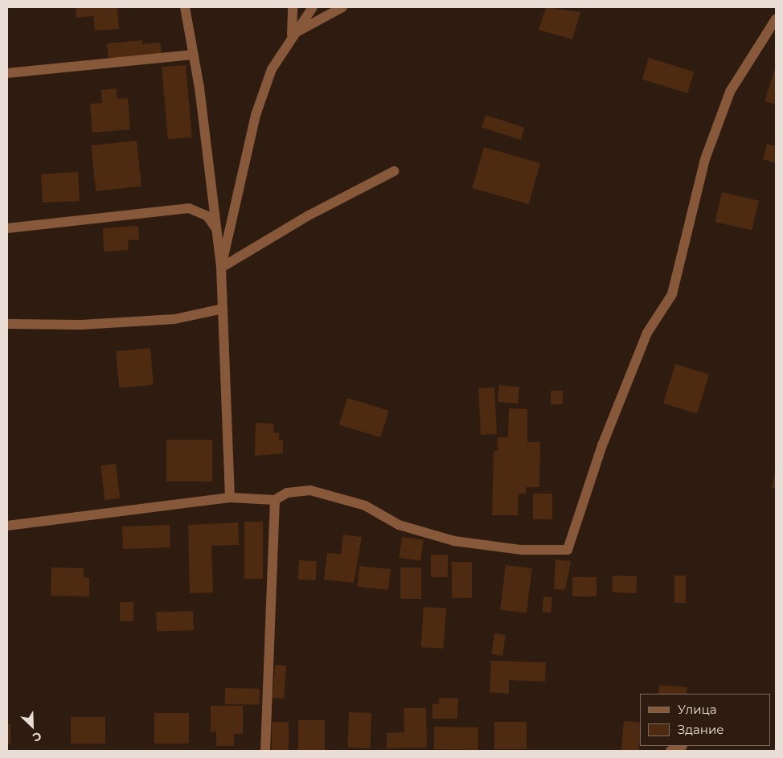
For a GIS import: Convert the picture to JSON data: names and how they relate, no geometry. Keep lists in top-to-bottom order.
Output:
{
  "legend": ["Улица", "Здание"],
  "north": "bottom right"
}
